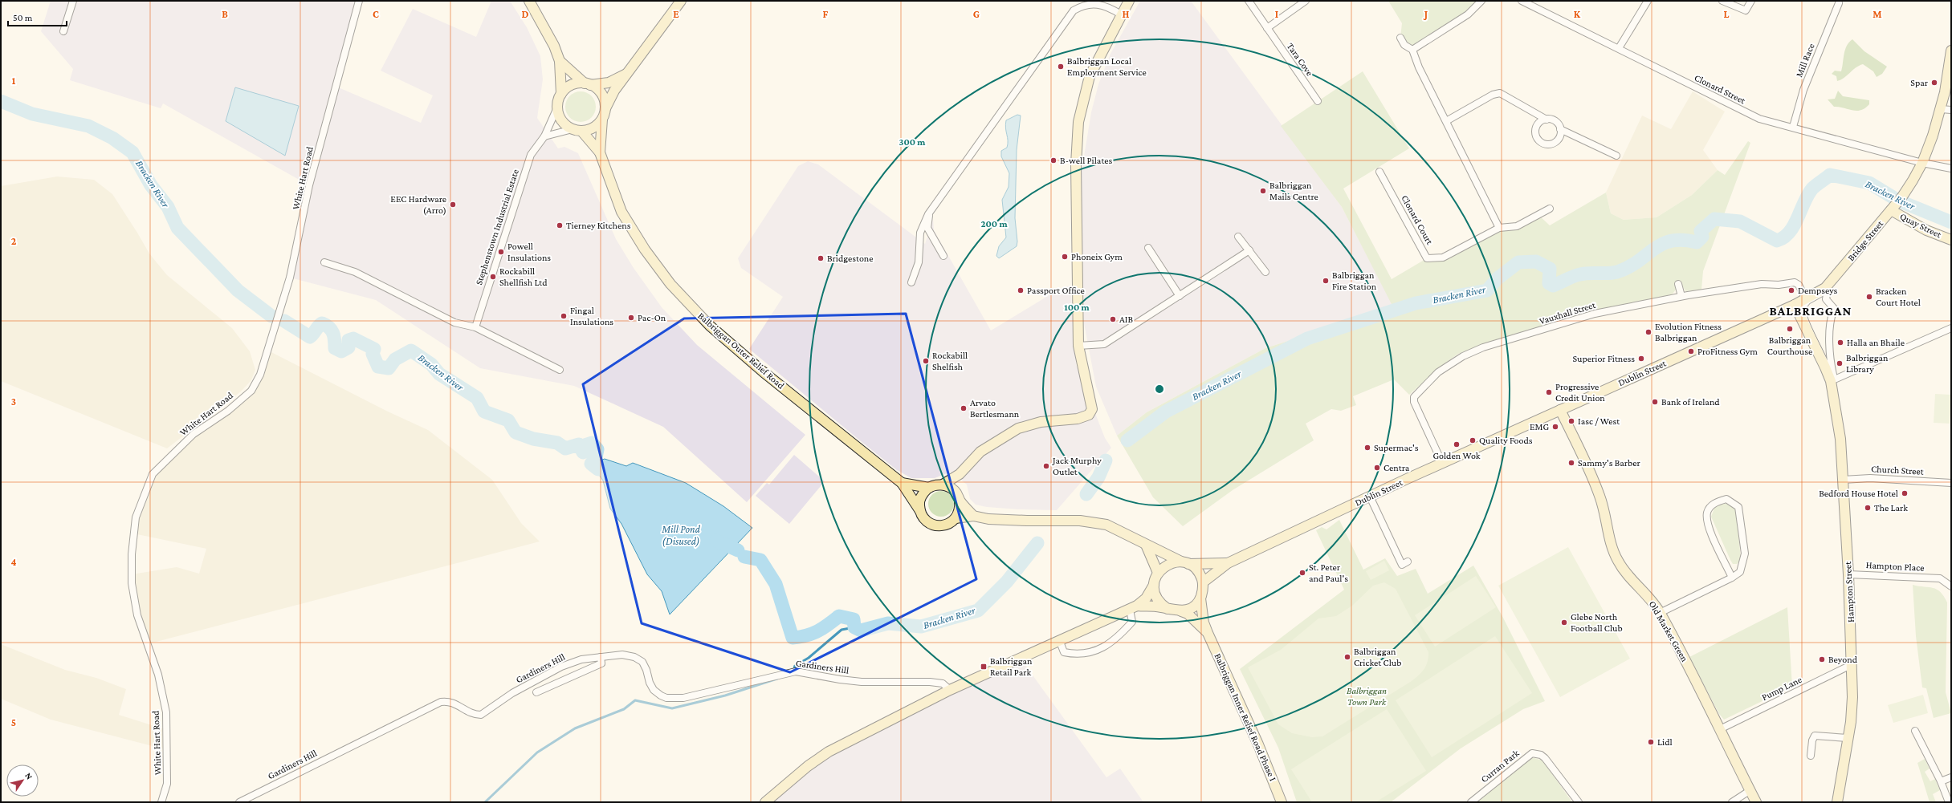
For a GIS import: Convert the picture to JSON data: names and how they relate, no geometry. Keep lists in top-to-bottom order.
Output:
{
  "streets": {
    "street": [
      "Tara Cove",
      "Mill Race",
      "Clonard Street",
      "White Hart Road",
      "Clonard Court",
      "Quay Street",
      "Stephenstown Industrial Estate",
      "Bridge Street",
      "Vauxhall Street",
      "Balbriggan Outer Relief Road",
      "Dublin Street",
      "Church Street",
      "Hampton Place",
      "Hampton Street",
      "Old Market Green",
      "Gardiners Hill",
      "Pump Lane",
      "Balbriggan Inner Relief Road Phase I",
      "Curran Park"
    ]
  },
  "crossings": [
    ["Mill Race", "Clonard Street"],
    ["Clonard Street", "Bridge Street"],
    ["Quay Street", "Bridge Street"],
    ["Stephenstown Industrial Estate", "Balbriggan Outer Relief Road"],
    ["Bridge Street", "Vauxhall Street"],
    ["Bridge Street", "Dublin Street"],
    ["Bridge Street", "Hampton Street"],
    ["Vauxhall Street", "Dublin Street"],
    ["Dublin Street", "Hampton Street"],
    ["Dublin Street", "Old Market Green"],
    ["Dublin Street", "Balbriggan Inner Relief Road Phase I"],
    ["Church Street", "Hampton Street"],
    ["Hampton Place", "Hampton Street"],
    ["Hampton Street", "Pump Lane"],
    ["Old Market Green", "Pump Lane"]
  ],
  "districts": ["BALBRIGGAN"],
  "water": ["Bracken River", "Mill Pond (Disused)"],
  "parks": ["Balbriggan Town Park"],
  "places": {
    "other": [
      "Balbriggan Local Employment Service",
      "Spar",
      "B-well Pilates",
      "Balbriggan Mails Centre",
      "EEC Hardware (Arro)",
      "Tierney Kitchens",
      "Powell Insulations",
      "Phoneix Gym",
      "Bridgestone",
      "Rockabill Shellfish Ltd",
      "Balbriggan Fire Station",
      "Passport Office",
      "Dempseys",
      "Bracken Court Hotel",
      "Fingal Insulations",
      "Pac-On",
      "AIB",
      "Balbriggan Courthouse",
      "Evolution Fitness Balbriggan",
      "Halla an Bhaile",
      "ProFitness Gym",
      "Superior Fitness",
      "Rockabill Shelfish",
      "Balbriggan Library",
      "Progressive Credit Union",
      "Bank of Ireland",
      "Arvato Bertlesmann",
      "Iasc / West",
      "EMG",
      "Quality Foods",
      "Golden Wok",
      "Supermac's",
      "Sammy's Barber",
      "Jack Murphy Outlet",
      "Centra",
      "Bedford House Hotel",
      "The Lark",
      "St. Peter and Paul's",
      "Glebe North Football Club",
      "Balbriggan Cricket Club",
      "Beyond",
      "Lidl"
    ],
    "transit": ["Balbriggan Retail Park"]
  },
  "scale_bar": "50 m",
  "north": "top right",
  "grid": {
    "columns": [
      "B",
      "C",
      "D",
      "E",
      "F",
      "G",
      "H",
      "I",
      "J",
      "K",
      "L",
      "M"
    ],
    "rows": [
      "1",
      "2",
      "3",
      "4",
      "5"
    ]
  },
  "rings": ["300 m", "200 m", "100 m"]
}
